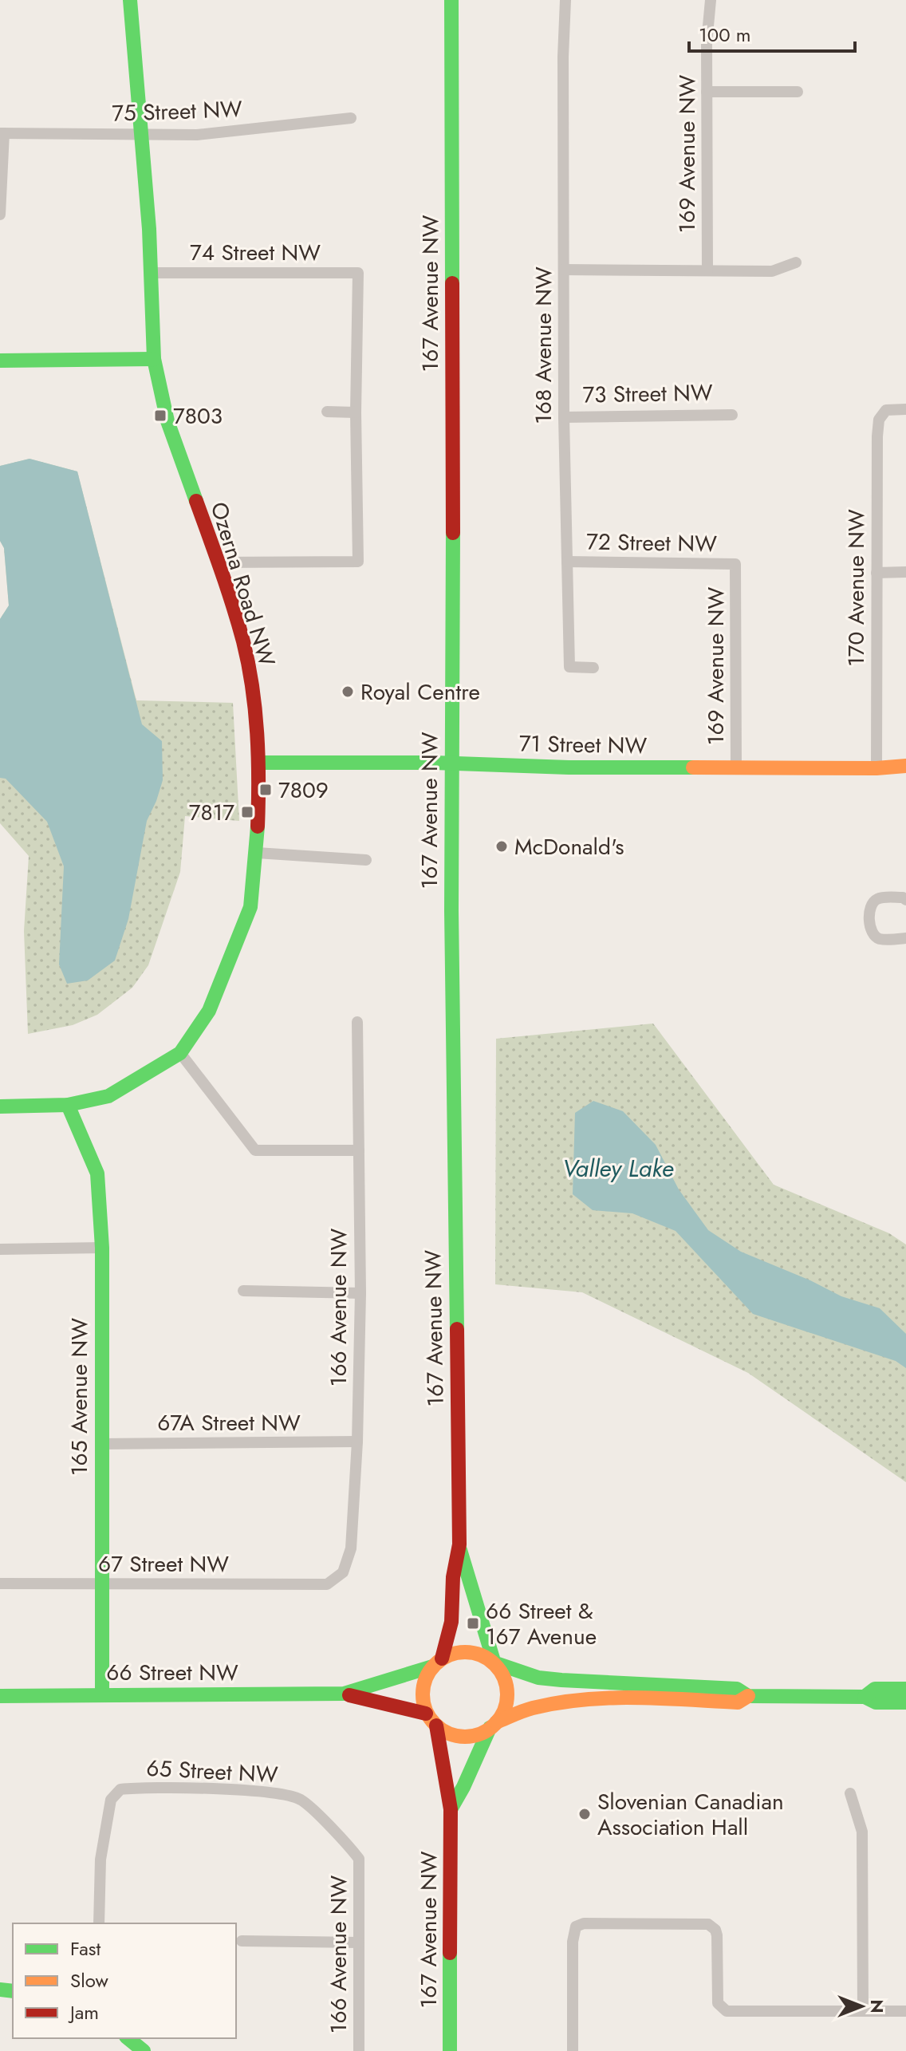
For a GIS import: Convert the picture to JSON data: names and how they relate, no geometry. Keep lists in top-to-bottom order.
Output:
{
  "streets": {
    "main road": [
      "167 Avenue NW",
      "Ozerna Road NW",
      "71 Street NW",
      "165 Avenue NW",
      "66 Street NW"
    ],
    "street": [
      "75 Street NW",
      "169 Avenue NW",
      "74 Street NW",
      "168 Avenue NW",
      "73 Street NW",
      "72 Street NW",
      "170 Avenue NW",
      "166 Avenue NW",
      "67A Street NW",
      "67 Street NW",
      "65 Street NW"
    ]
  },
  "crossings": [
    ["75 Street NW", "Ozerna Road NW"],
    ["169 Avenue NW", "72 Street NW"],
    ["169 Avenue NW", "71 Street NW"],
    ["74 Street NW", "Ozerna Road NW"],
    ["167 Avenue NW", "71 Street NW"],
    ["167 Avenue NW", "66 Street NW"],
    ["168 Avenue NW", "73 Street NW"],
    ["168 Avenue NW", "72 Street NW"],
    ["Ozerna Road NW", "71 Street NW"],
    ["Ozerna Road NW", "165 Avenue NW"],
    ["170 Avenue NW", "71 Street NW"],
    ["166 Avenue NW", "67A Street NW"],
    ["166 Avenue NW", "67 Street NW"],
    ["166 Avenue NW", "65 Street NW"],
    ["165 Avenue NW", "67A Street NW"],
    ["165 Avenue NW", "67 Street NW"],
    ["165 Avenue NW", "66 Street NW"]
  ],
  "water": ["Valley Lake"],
  "places": {
    "transit": [
      "7803",
      "7809",
      "7817",
      "66 Street & 167 Avenue"
    ],
    "other": ["Royal Centre", "McDonald's", "Slovenian Canadian Association Hall"]
  },
  "legend": ["Fast", "Slow", "Jam"],
  "scale_bar": "100 m",
  "north": "right"
}
